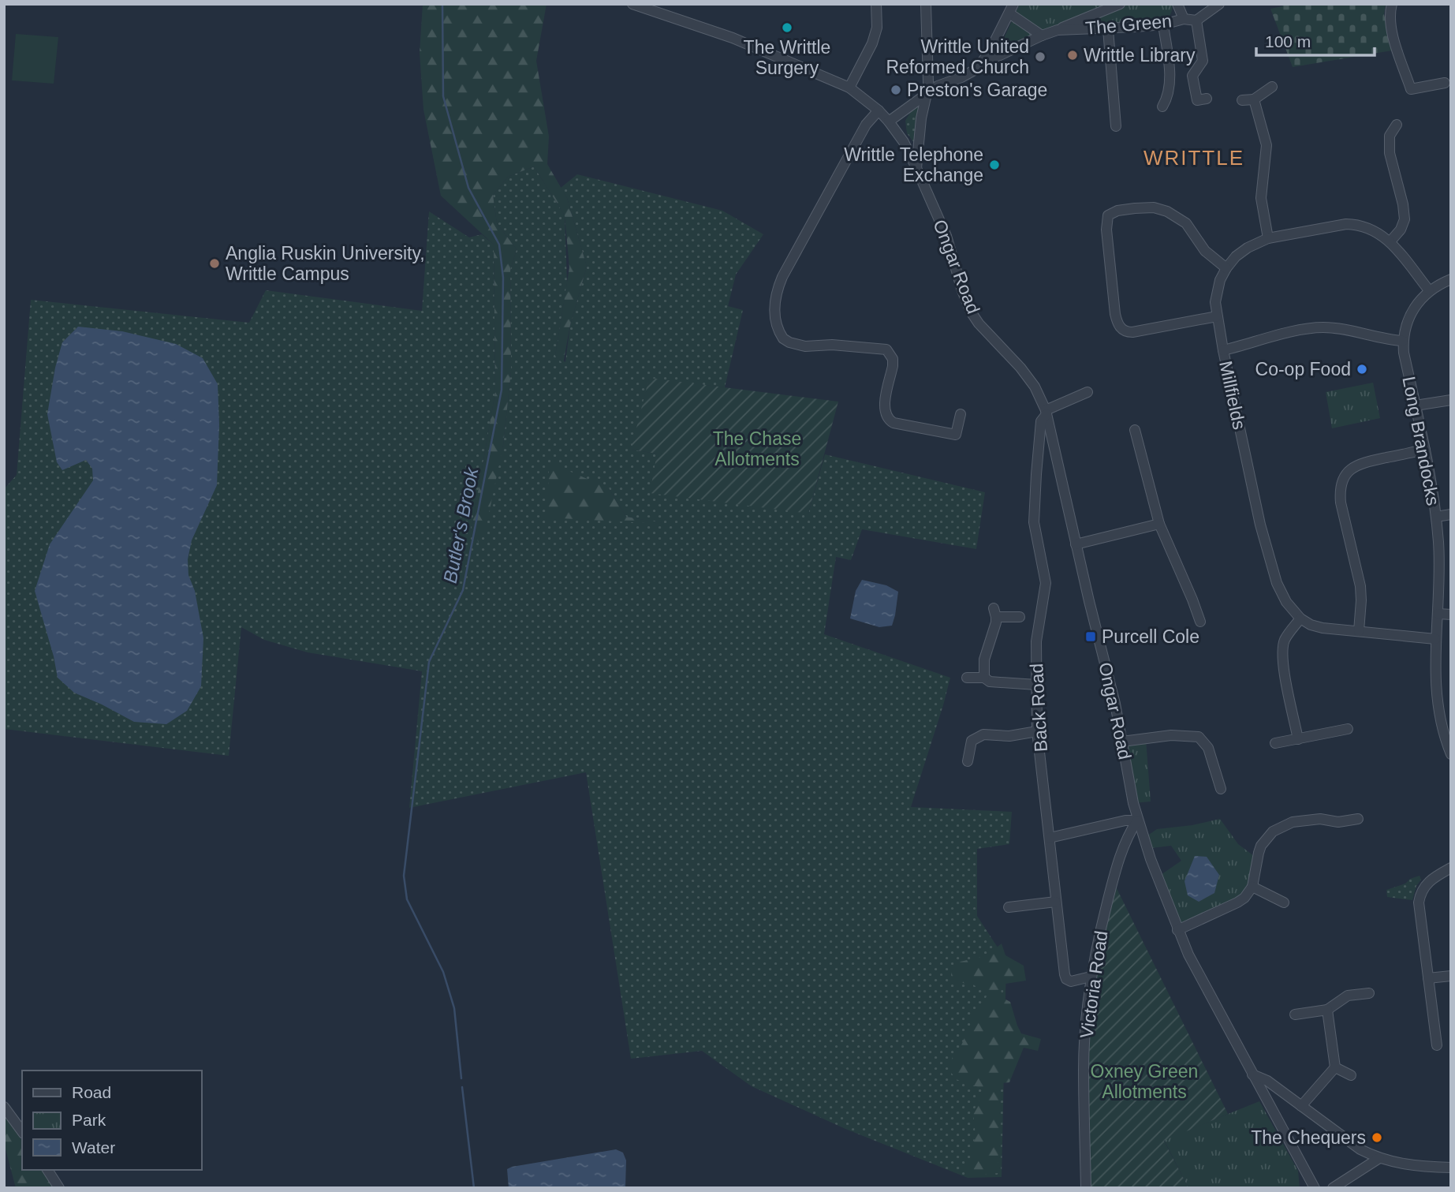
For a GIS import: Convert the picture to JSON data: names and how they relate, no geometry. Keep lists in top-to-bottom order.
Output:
{
  "streets": {
    "street": [
      "The Green",
      "Ongar Road",
      "Millfields",
      "Long Brandocks",
      "Back Road",
      "Victoria Road"
    ]
  },
  "crossings": [
    ["The Green", "Ongar Road"],
    ["Ongar Road", "Back Road"],
    ["Ongar Road", "Victoria Road"],
    ["Millfields", "Long Brandocks"],
    ["Back Road", "Victoria Road"]
  ],
  "districts": ["WRITTLE"],
  "water": ["Butler's Brook"],
  "parks": ["The Chase Allotments", "Oxney Green Allotments"],
  "places": {
    "other": [
      "The Writtle Surgery",
      "Writtle Library",
      "Writtle United Reformed Church",
      "Preston's Garage",
      "Writtle Telephone Exchange",
      "Anglia Ruskin University, Writtle Campus",
      "Co-op Food",
      "The Chequers"
    ],
    "transit": ["Purcell Cole"]
  },
  "legend": ["Road", "Park", "Water"],
  "scale_bar": "100 m"
}
